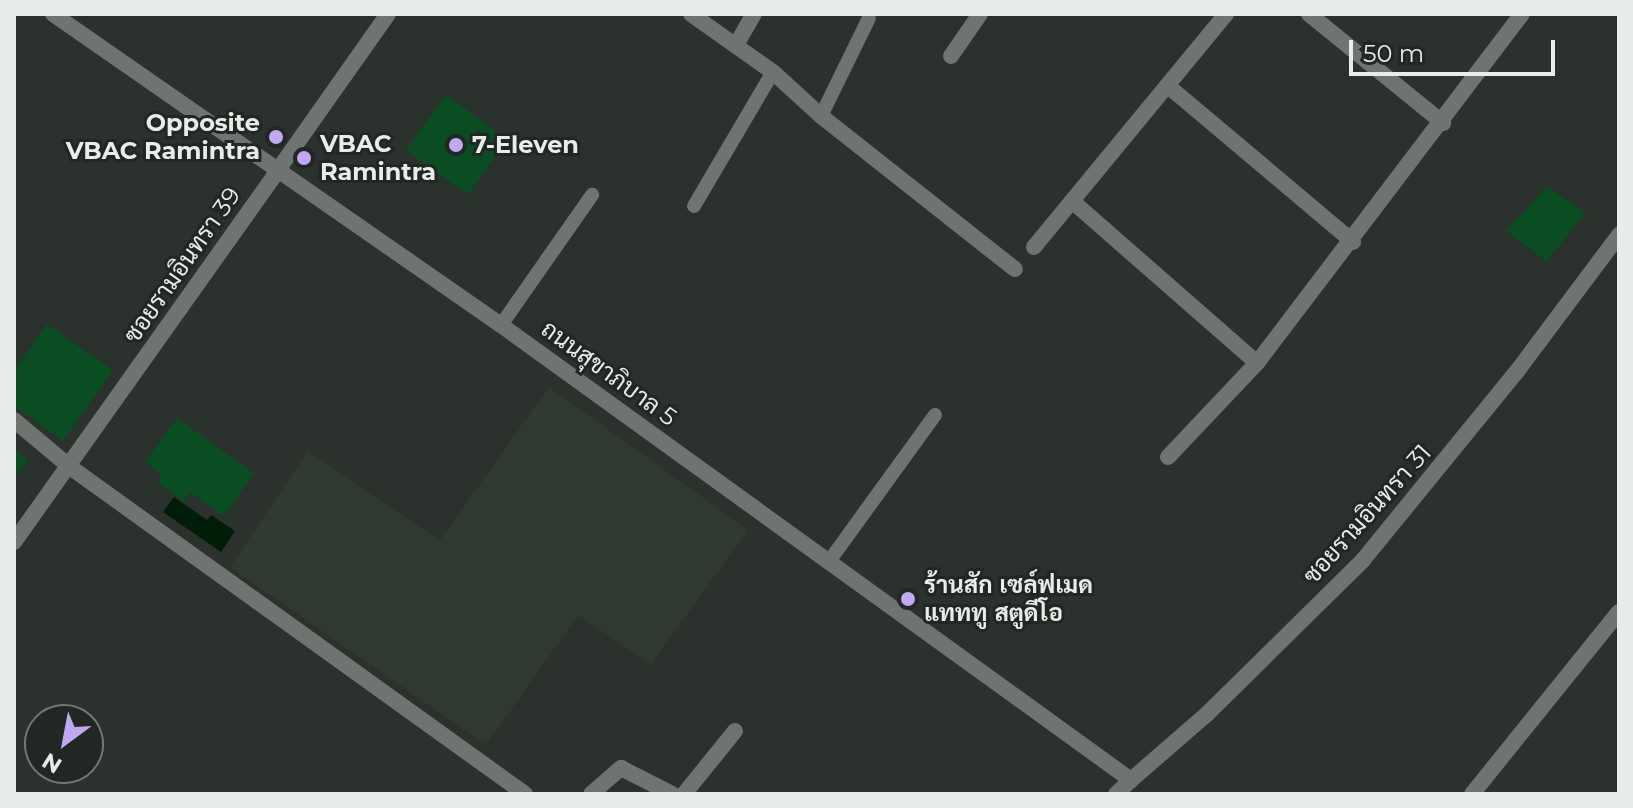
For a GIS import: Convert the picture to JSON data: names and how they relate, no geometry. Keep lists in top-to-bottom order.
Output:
{
  "streets": {
    "street": ["ซอยรามอินทรา 39", "ถนนสุขาภิบาล 5", "ซอยรามอินทรา 31"]
  },
  "crossings": [
    ["ซอยรามอินทรา 39", "ถนนสุขาภิบาล 5"],
    ["ถนนสุขาภิบาล 5", "ซอยรามอินทรา 31"]
  ],
  "places": [
    "Opposite VBAC Ramintra",
    "7-Eleven",
    "VBAC Ramintra",
    "ร้านสัก เซล์ฟเมด แทททู สตูดีโอ"
  ],
  "scale_bar": "50 m",
  "north": "bottom left"
}
